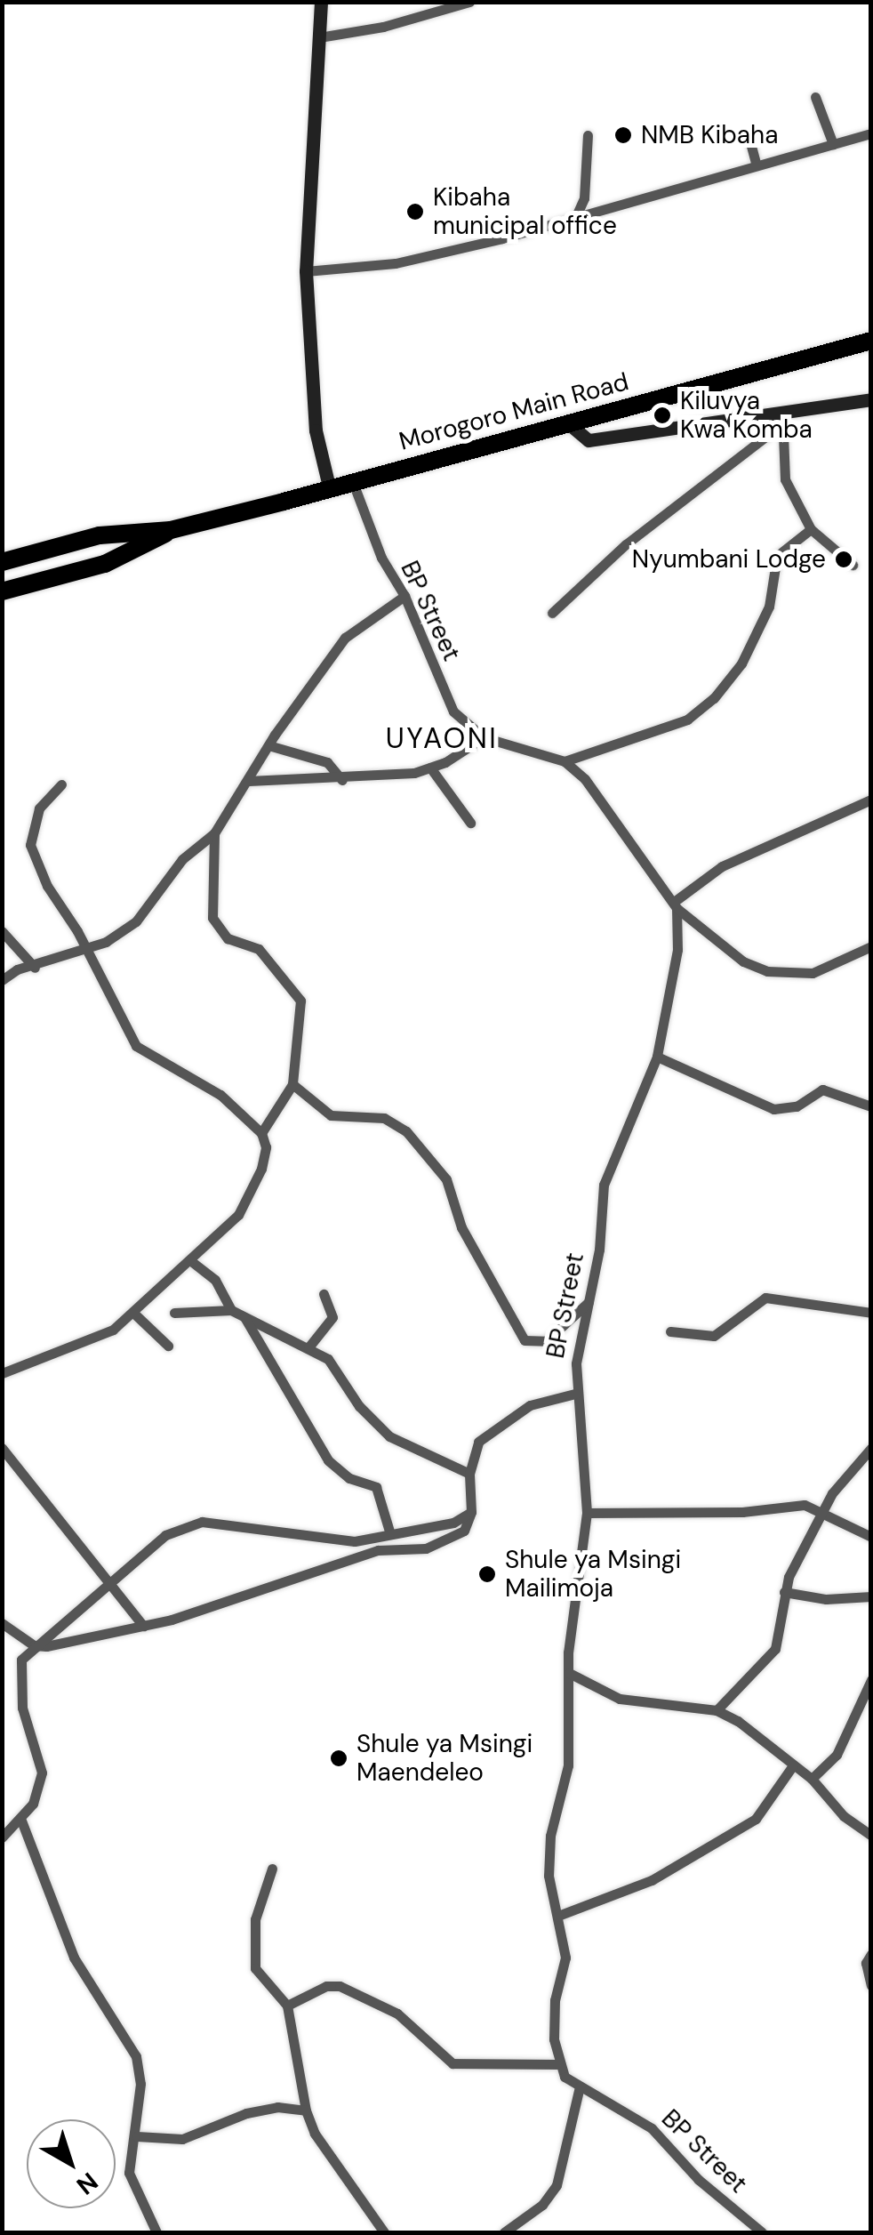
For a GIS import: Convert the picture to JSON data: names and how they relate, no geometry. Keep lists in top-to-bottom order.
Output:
{
  "streets": {
    "highway": ["Morogoro Main Road"],
    "street": ["BP Street"]
  },
  "crossings": [
    ["Morogoro Main Road", "BP Street"]
  ],
  "districts": ["UYAONI"],
  "places": [
    "NMB Kibaha",
    "Kibaha municipal office",
    "Kiluvya Kwa Komba",
    "Nyumbani Lodge",
    "Shule ya Msingi Mailimoja",
    "Shule ya Msingi Maendeleo"
  ],
  "north": "bottom right"
}
